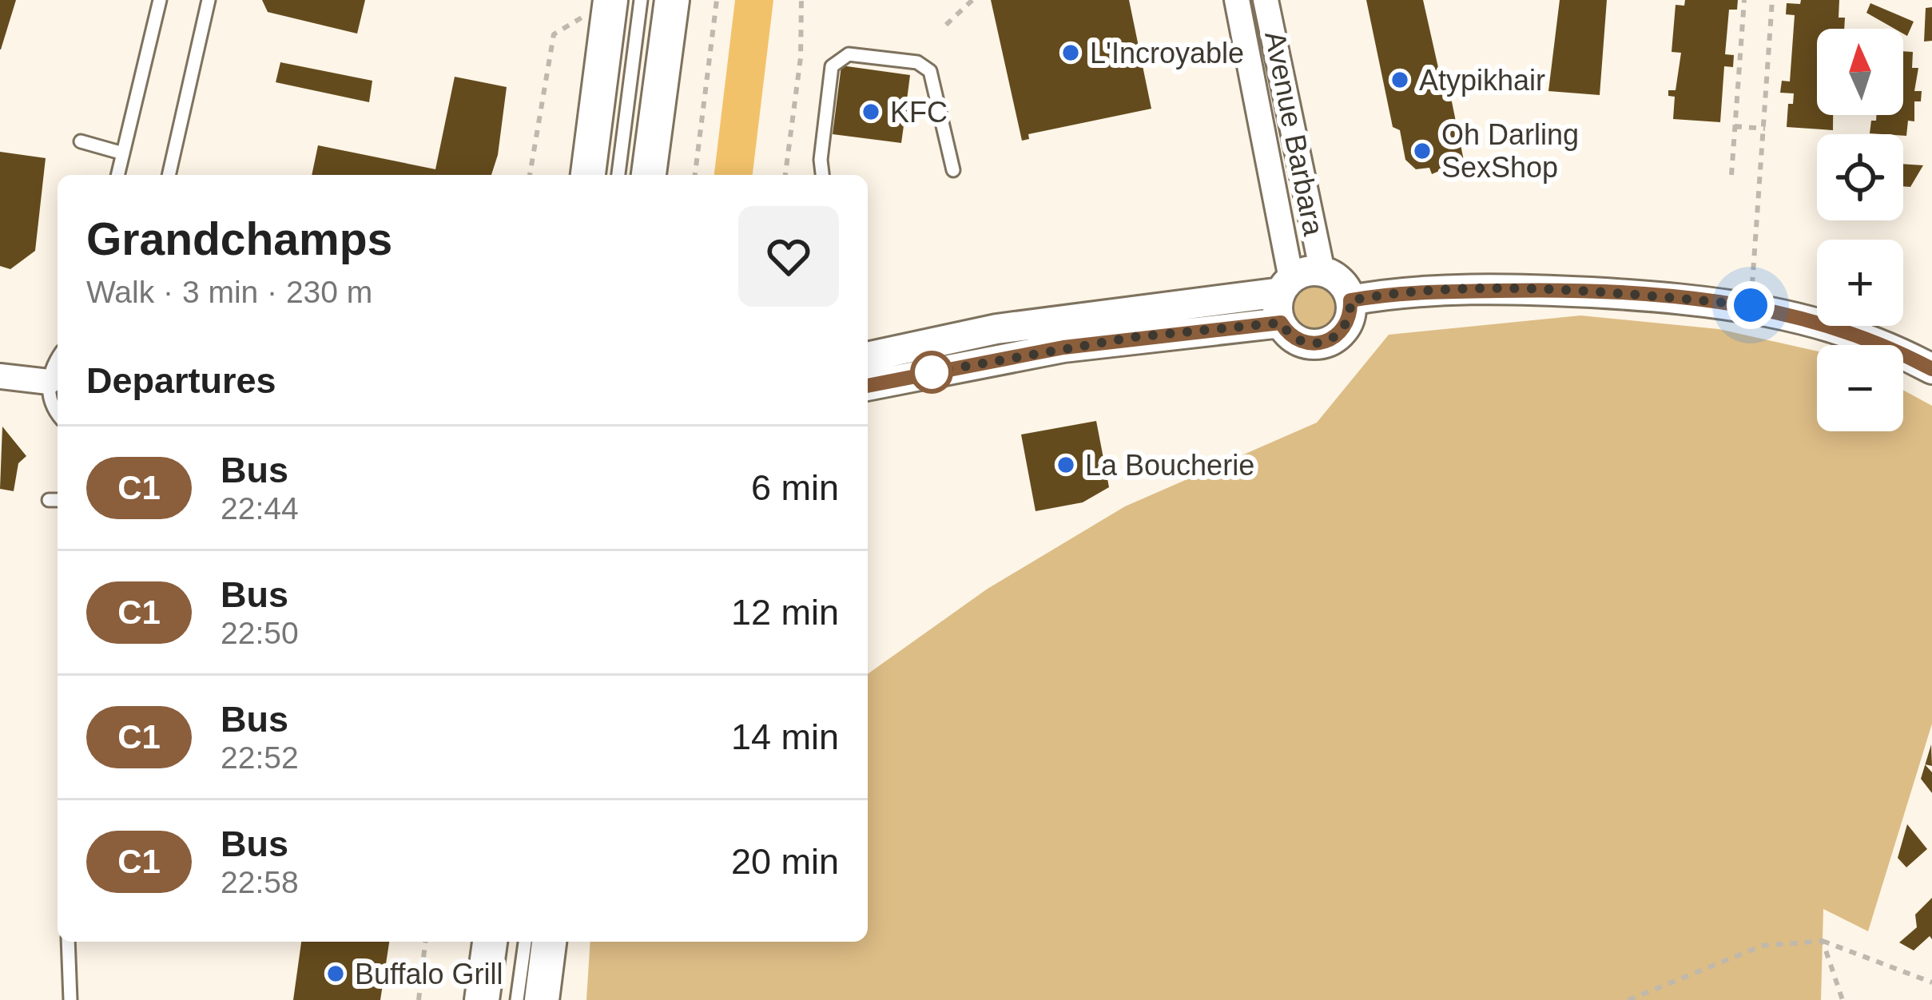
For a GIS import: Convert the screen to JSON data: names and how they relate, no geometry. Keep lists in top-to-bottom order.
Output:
{
  "streets": {
    "street": ["Avenue Barbara"]
  },
  "places": [
    "L'Incroyable",
    "Atypikhair",
    "KFC",
    "Oh Darling SexShop",
    "La Boucherie",
    "Buffalo Grill"
  ],
  "lines": ["bus line C1"],
  "north": "top",
  "page": {
    "map_buttons": ["+", "−"],
    "heading": [
      ["Grandchamps", "Walk · 3 min · 230 m"],
      "Departures"
    ],
    "list": [
      {
        "mark": "C1",
        "name": "Bus",
        "note": "22:44",
        "value": "6 min"
      },
      {
        "mark": "C1",
        "name": "Bus",
        "note": "22:50",
        "value": "12 min"
      },
      {
        "mark": "C1",
        "name": "Bus",
        "note": "22:52",
        "value": "14 min"
      },
      {
        "mark": "C1",
        "name": "Bus",
        "note": "22:58",
        "value": "20 min"
      }
    ]
  }
}
